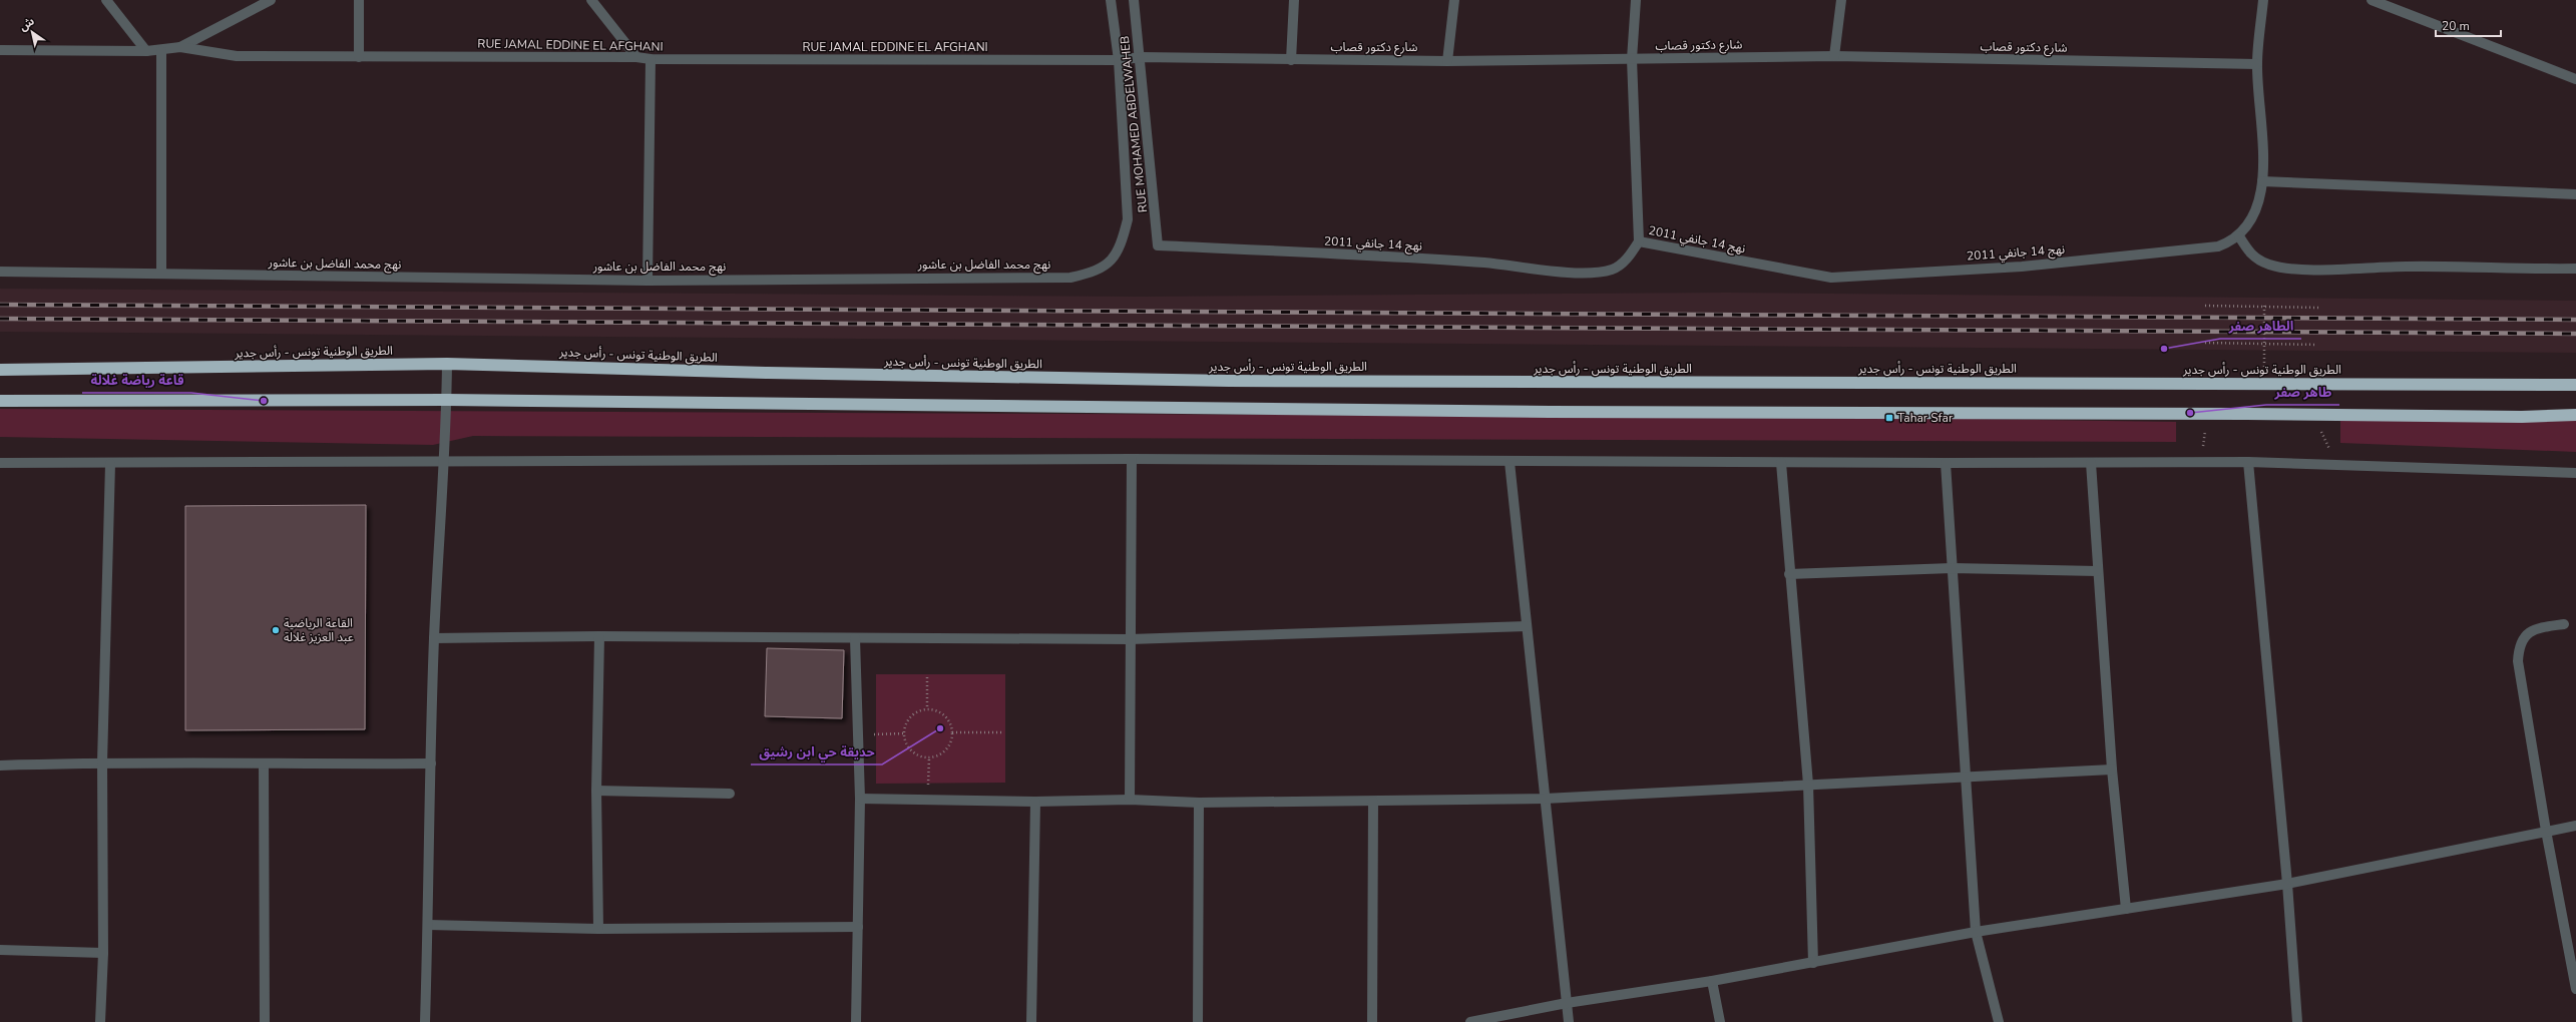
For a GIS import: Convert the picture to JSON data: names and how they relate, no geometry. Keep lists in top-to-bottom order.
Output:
{
  "streets": {
    "highway": ["الطريق الوطنية تونس - رأس جدير"],
    "street": [
      "RUE JAMAL EDDINE EL AFGHANI",
      "شارع دكتور قصاب",
      "RUE MOHAMED ABDELWAHEB",
      "نهج 14 جانفي 2011",
      "نهج محمد الفاضل بن عاشور"
    ]
  },
  "crossings": [
    ["RUE JAMAL EDDINE EL AFGHANI", "شارع دكتور قصاب"],
    ["RUE JAMAL EDDINE EL AFGHANI", "RUE MOHAMED ABDELWAHEB"],
    ["RUE JAMAL EDDINE EL AFGHANI", "نهج محمد الفاضل بن عاشور"],
    ["شارع دكتور قصاب", "RUE MOHAMED ABDELWAHEB"],
    ["RUE MOHAMED ABDELWAHEB", "نهج 14 جانفي 2011"]
  ],
  "places": {
    "other": [
      "الطاهر صفر",
      "قاعة رياضة غلالة",
      "طاهر صفر",
      "القاعة الرياضية عبد العزيز غلالة",
      "حديقة حي ابن رشيق"
    ],
    "transit": ["Tahar Sfar"]
  },
  "scale_bar": "20 m",
  "north": "top left"
}
